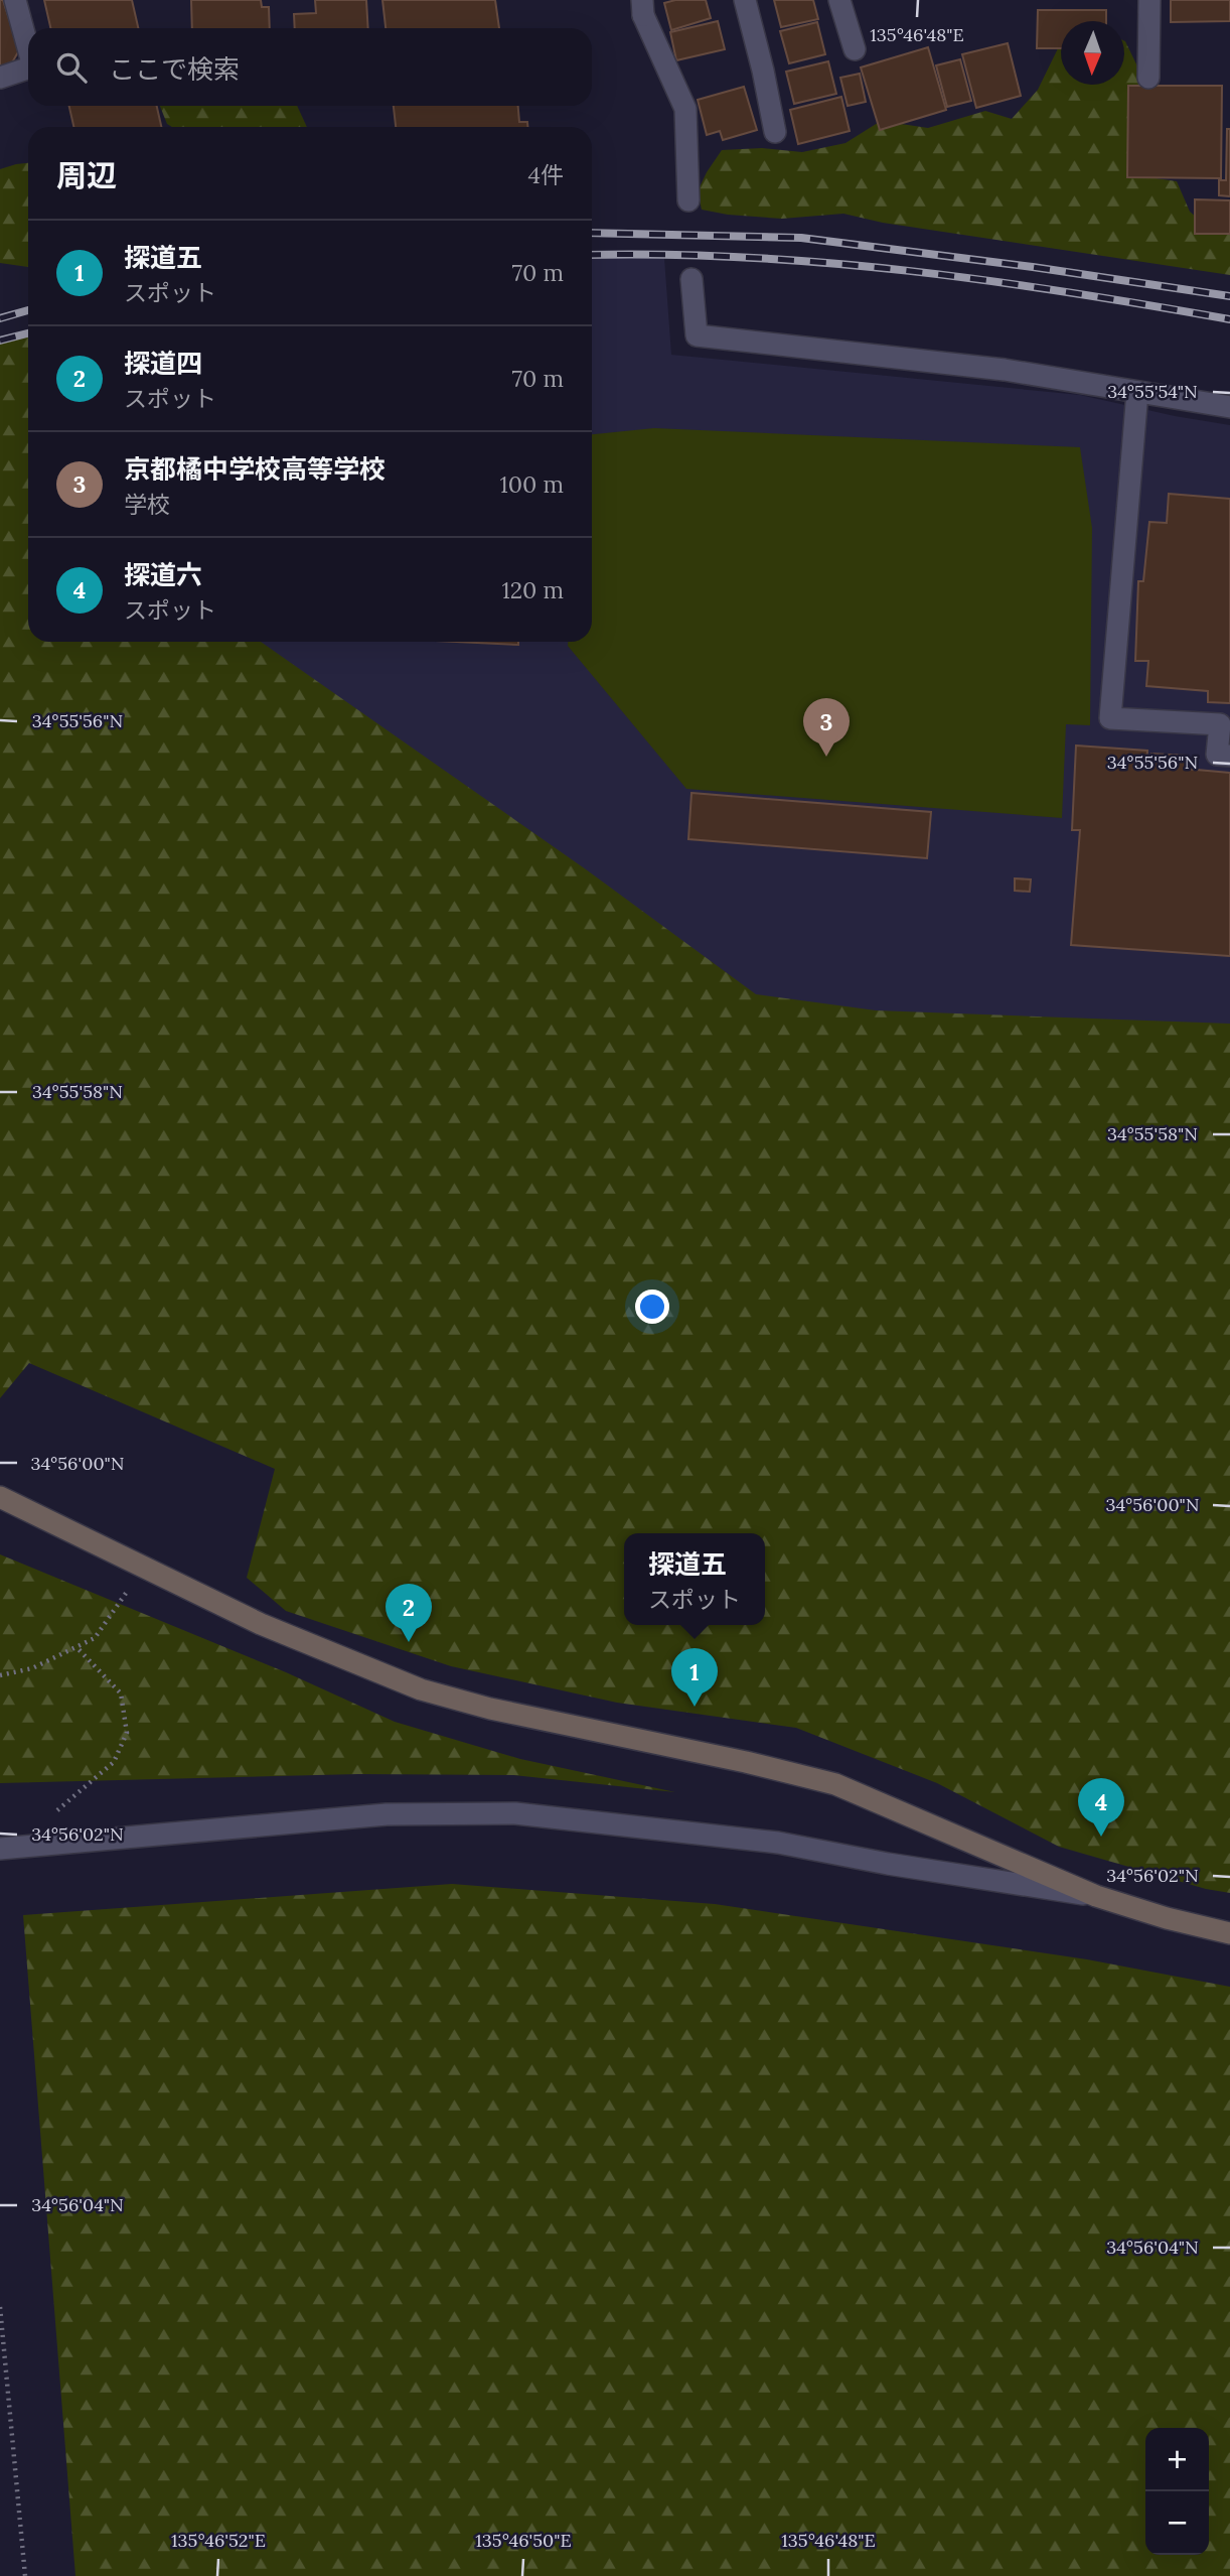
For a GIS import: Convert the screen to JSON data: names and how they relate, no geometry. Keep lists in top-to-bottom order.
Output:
{
  "north": "bottom",
  "page": {
    "search": "ここで検索",
    "heading": ["周辺", "4件"],
    "list": [
      {
        "mark": "1",
        "name": "探道五",
        "note": "スポット",
        "value": "70 m"
      },
      {
        "mark": "2",
        "name": "探道四",
        "note": "スポット",
        "value": "70 m"
      },
      {
        "mark": "3",
        "name": "京都橘中学校高等学校",
        "note": "学校",
        "value": "100 m"
      },
      {
        "mark": "4",
        "name": "探道六",
        "note": "スポット",
        "value": "120 m"
      }
    ],
    "pins": [
      "3",
      "2",
      "1",
      "4"
    ],
    "popup": ["探道五", "スポット"],
    "map_buttons": ["+", "−"]
  },
  "coordinates": [
    "135°46'48\"E",
    "34°55'54\"N",
    "34°55'56\"N",
    "34°55'58\"N",
    "34°56'00\"N",
    "34°56'02\"N",
    "34°56'04\"N",
    "135°46'52\"E",
    "135°46'50\"E"
  ]
}
